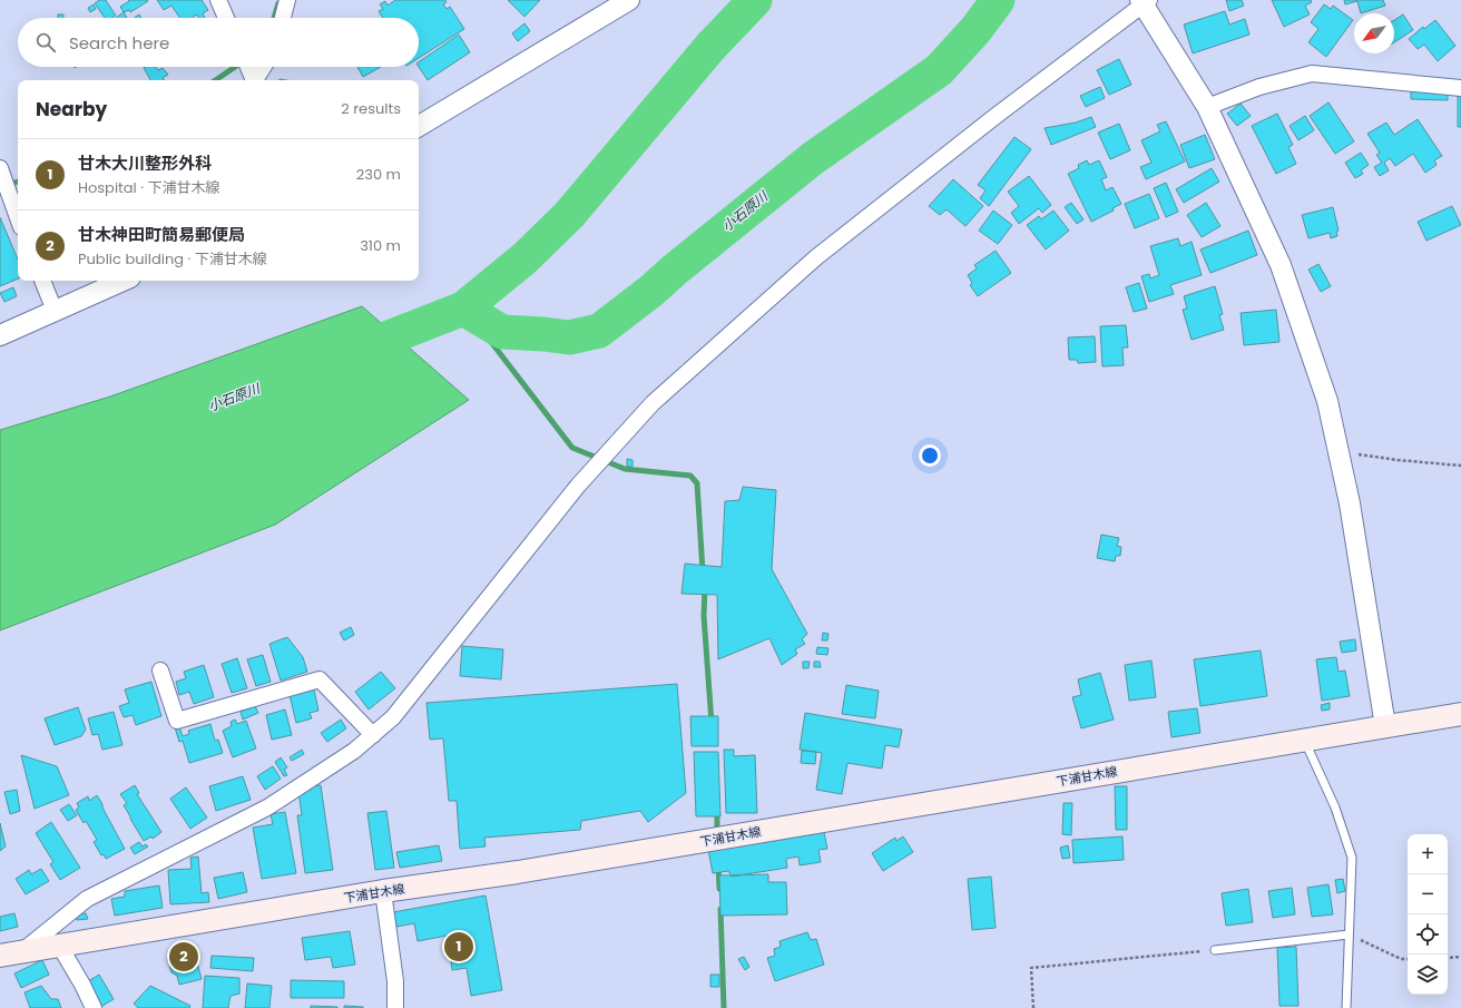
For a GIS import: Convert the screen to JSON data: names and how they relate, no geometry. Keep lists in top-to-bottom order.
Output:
{
  "streets": {
    "main road": ["下浦甘木線"]
  },
  "water": ["小石原川"],
  "north": "bottom left",
  "page": {
    "search": "Search here",
    "heading": ["Nearby", "2 results"],
    "list": [
      {
        "mark": "1",
        "name": "甘木大川整形外科",
        "note": "Hospital · 下浦甘木線",
        "value": "230 m"
      },
      {
        "mark": "2",
        "name": "甘木神田町簡易郵便局",
        "note": "Public building · 下浦甘木線",
        "value": "310 m"
      }
    ],
    "map_buttons": ["+", "−"],
    "pins": ["1", "2"]
  }
}
